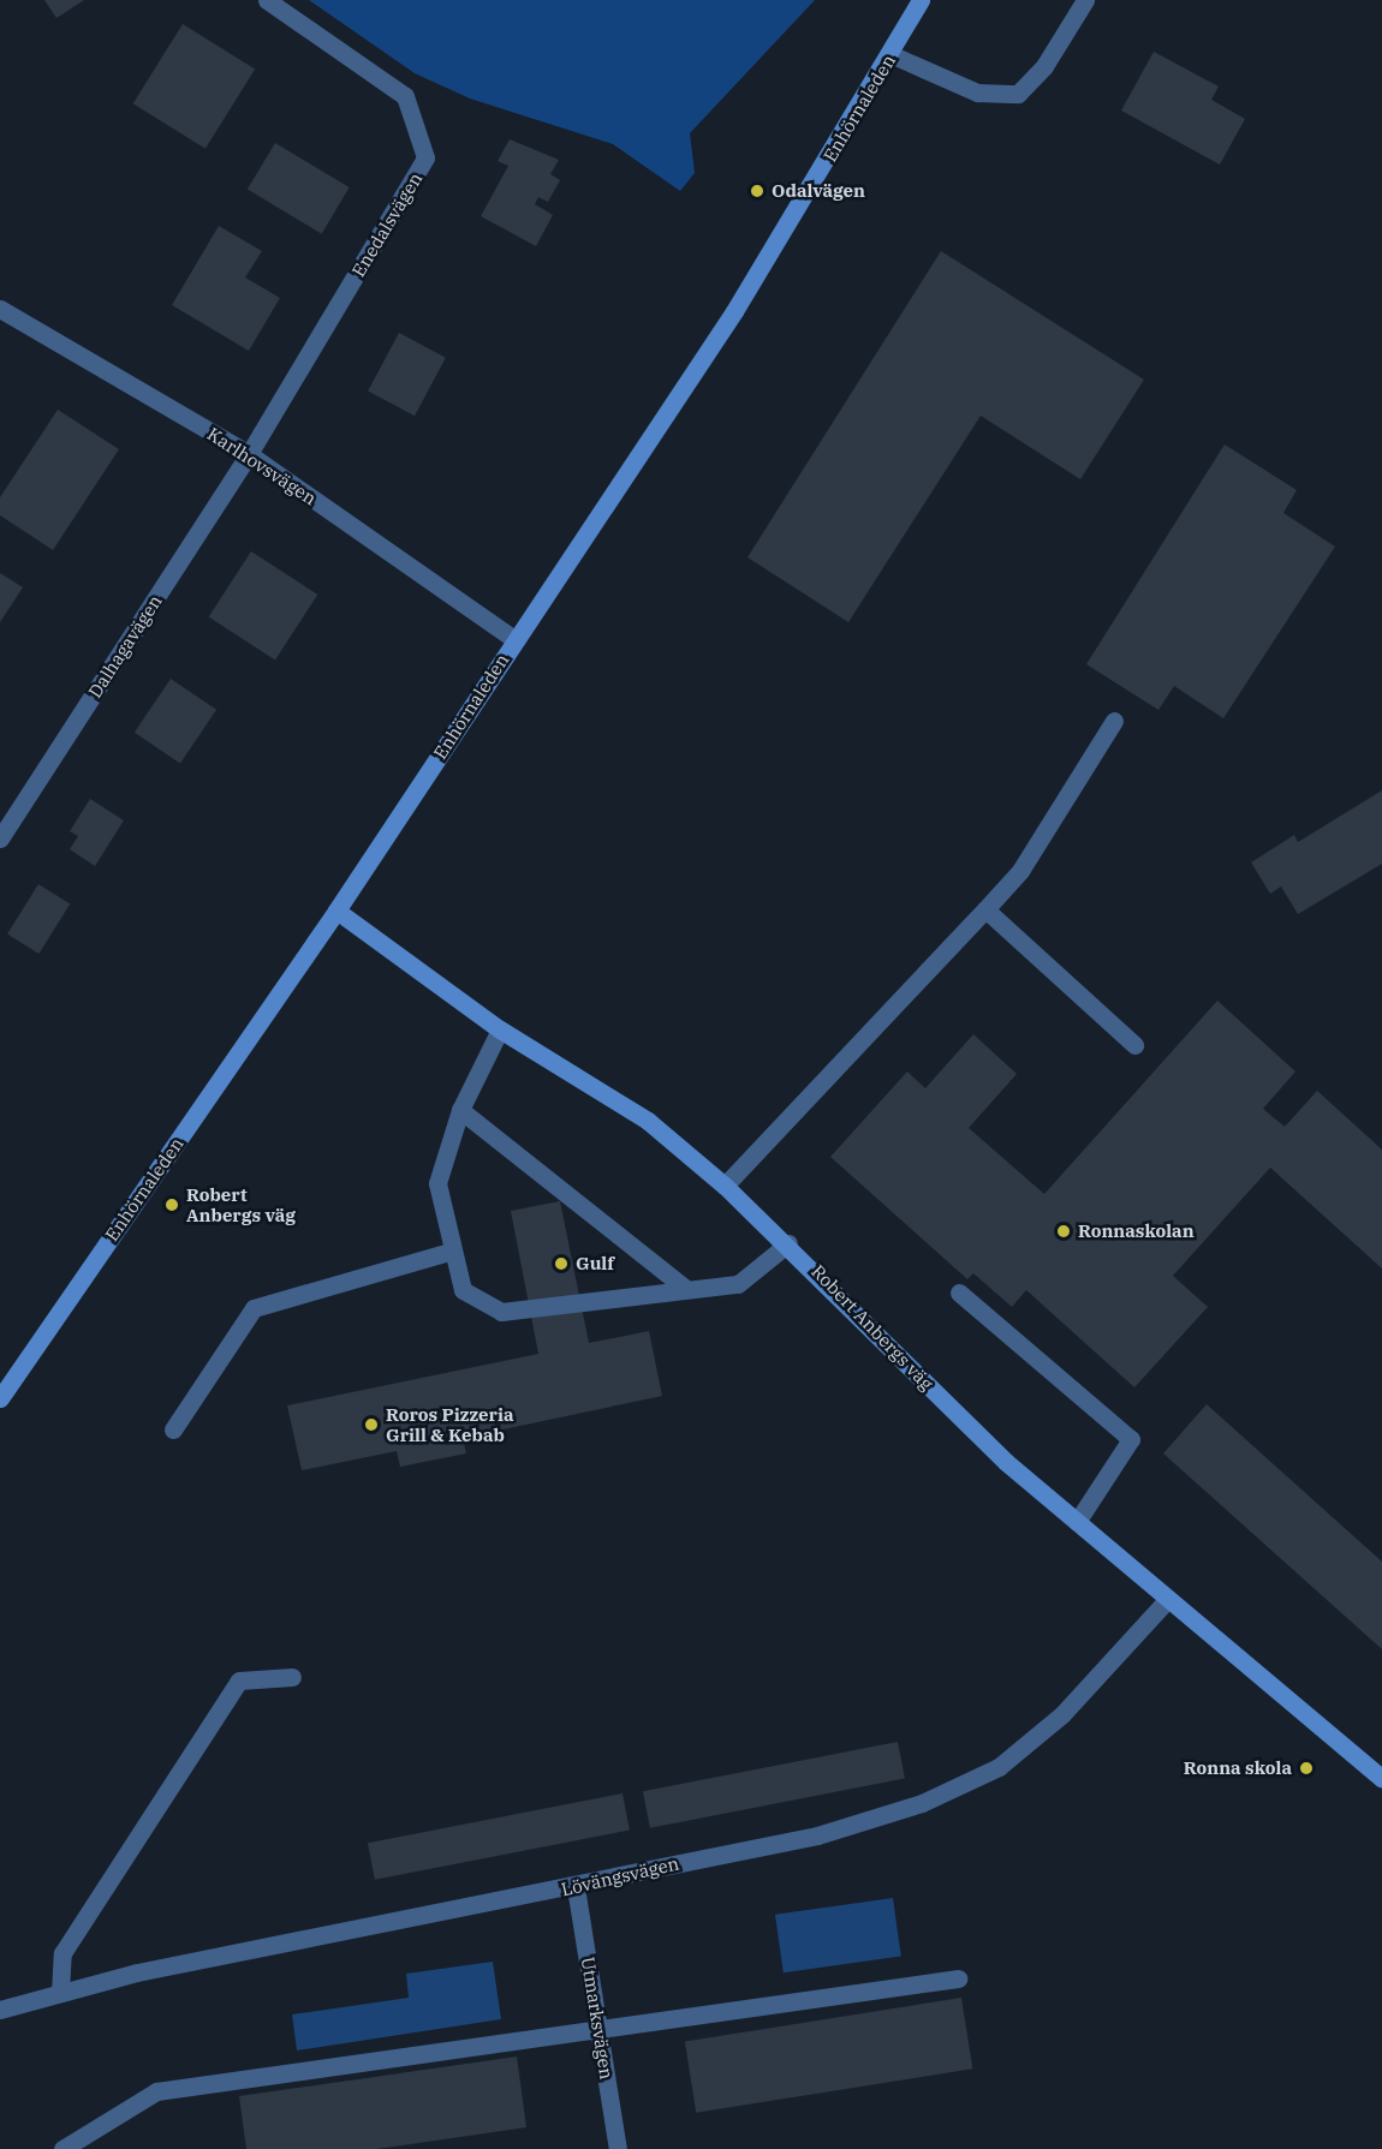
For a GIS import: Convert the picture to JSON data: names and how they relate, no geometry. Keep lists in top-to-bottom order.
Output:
{
  "streets": {
    "street": [
      "Enhörnaleden",
      "Enedalsvägen",
      "Karlhovsvägen",
      "Dalhagavägen",
      "Robert Anbergs väg",
      "Lövängsvägen",
      "Utmarksvägen"
    ]
  },
  "crossings": [
    ["Enhörnaleden", "Karlhovsvägen"],
    ["Enhörnaleden", "Robert Anbergs väg"],
    ["Enedalsvägen", "Karlhovsvägen"],
    ["Enedalsvägen", "Dalhagavägen"],
    ["Karlhovsvägen", "Dalhagavägen"],
    ["Robert Anbergs väg", "Lövängsvägen"],
    ["Lövängsvägen", "Utmarksvägen"]
  ],
  "places": [
    "Odalvägen",
    "Robert Anbergs väg",
    "Ronnaskolan",
    "Gulf",
    "Roros Pizzeria Grill & Kebab",
    "Ronna skola"
  ]
}
